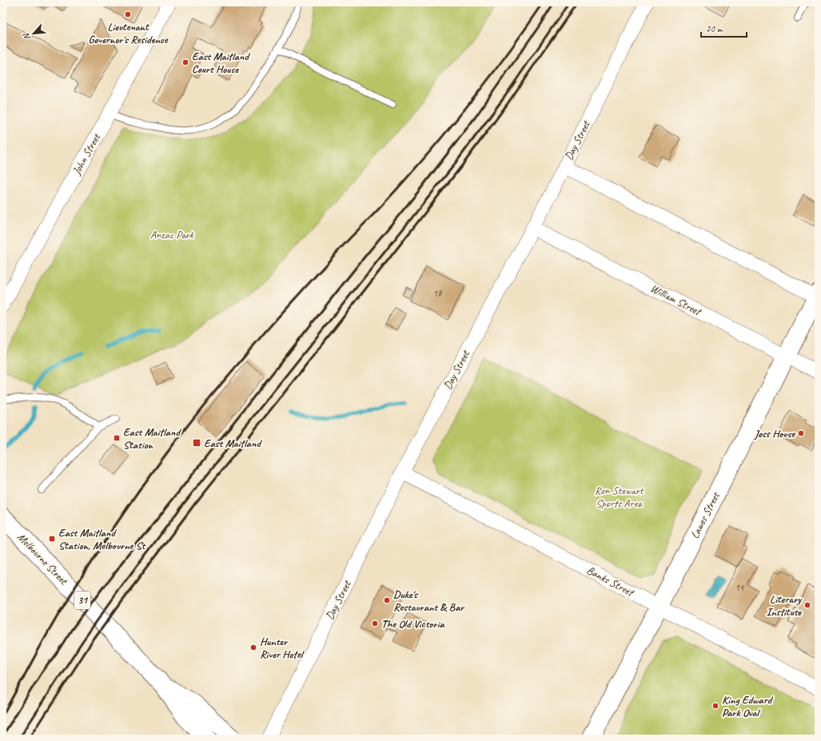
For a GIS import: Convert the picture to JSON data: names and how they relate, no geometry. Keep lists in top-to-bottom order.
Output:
{
  "streets": {
    "main road": ["Lawes Street", "Melbourne Street", "31"],
    "street": [
      "Day Street",
      "John Street",
      "William Street",
      "Banks Street"
    ]
  },
  "crossings": [
    ["Day Street", "William Street"],
    ["Day Street", "Banks Street"],
    ["William Street", "Lawes Street"],
    ["Lawes Street", "Banks Street"]
  ],
  "parks": ["Anzac Park", "Ron Stewart Sports Area"],
  "places": {
    "other": [
      "Lieutenant Governor's Residence",
      "East Maitland Court House",
      "Joss House",
      "Duke's Restaurant & Bar",
      "Literary Institute",
      "The Old Victoria",
      "Hunter River Hotel",
      "King Edward Park Oval"
    ],
    "transit": ["East Maitland Station", "East Maitland", "East Maitland Station, Melbourne St"]
  },
  "house_numbers": ["18", "14"],
  "scale_bar": "20 m",
  "north": "bottom left"
}
